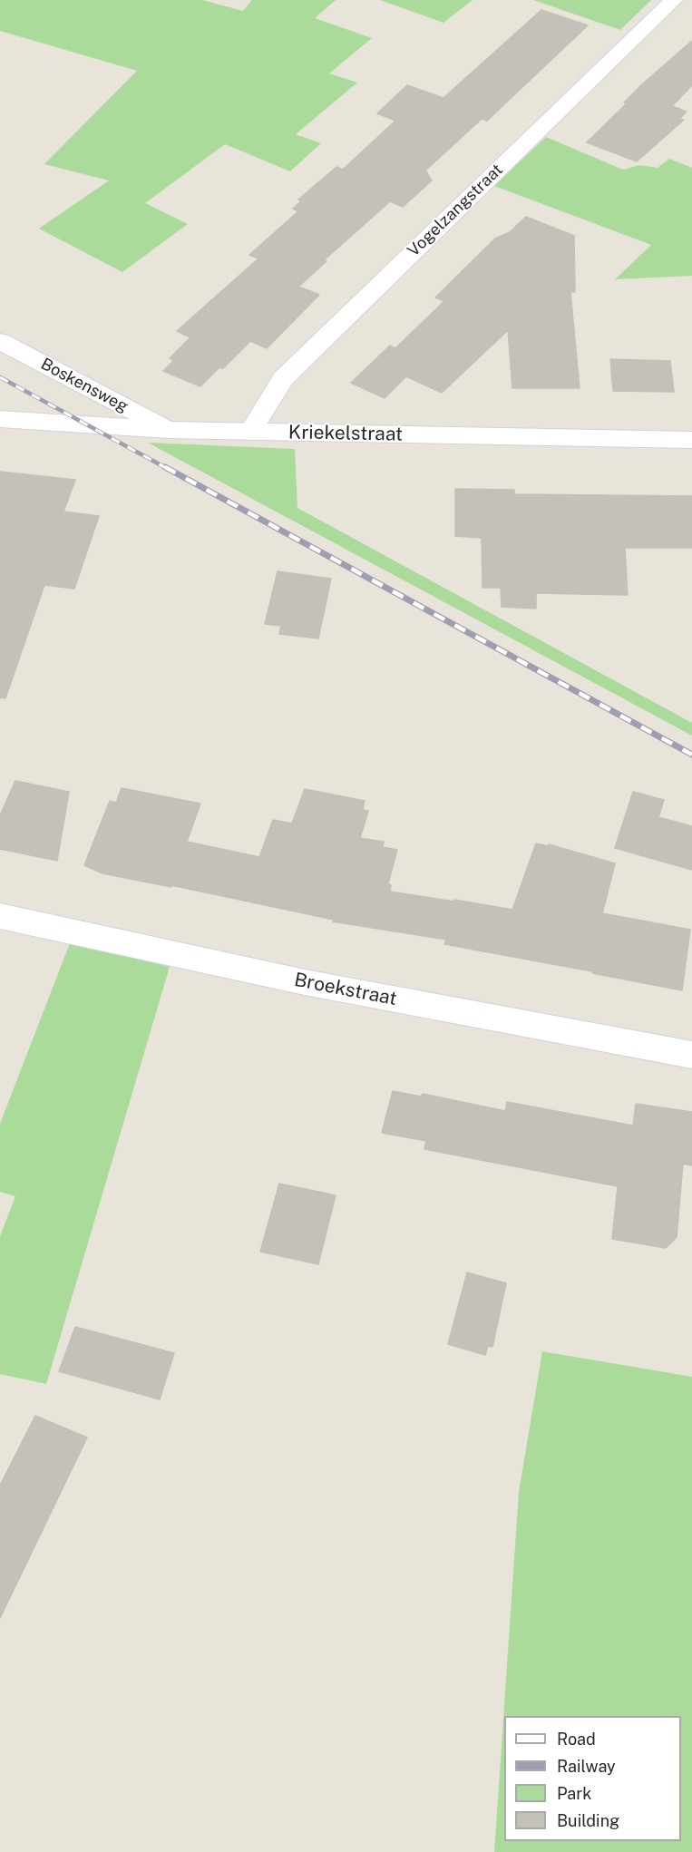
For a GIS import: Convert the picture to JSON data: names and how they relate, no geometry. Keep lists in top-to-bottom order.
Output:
{
  "streets": {
    "street": [
      "Vogelzangstraat",
      "Boskensweg",
      "Kriekelstraat",
      "Broekstraat"
    ]
  },
  "crossings": [
    ["Vogelzangstraat", "Kriekelstraat"],
    ["Boskensweg", "Kriekelstraat"]
  ],
  "legend": [
    "Road",
    "Railway",
    "Park",
    "Building"
  ]
}
